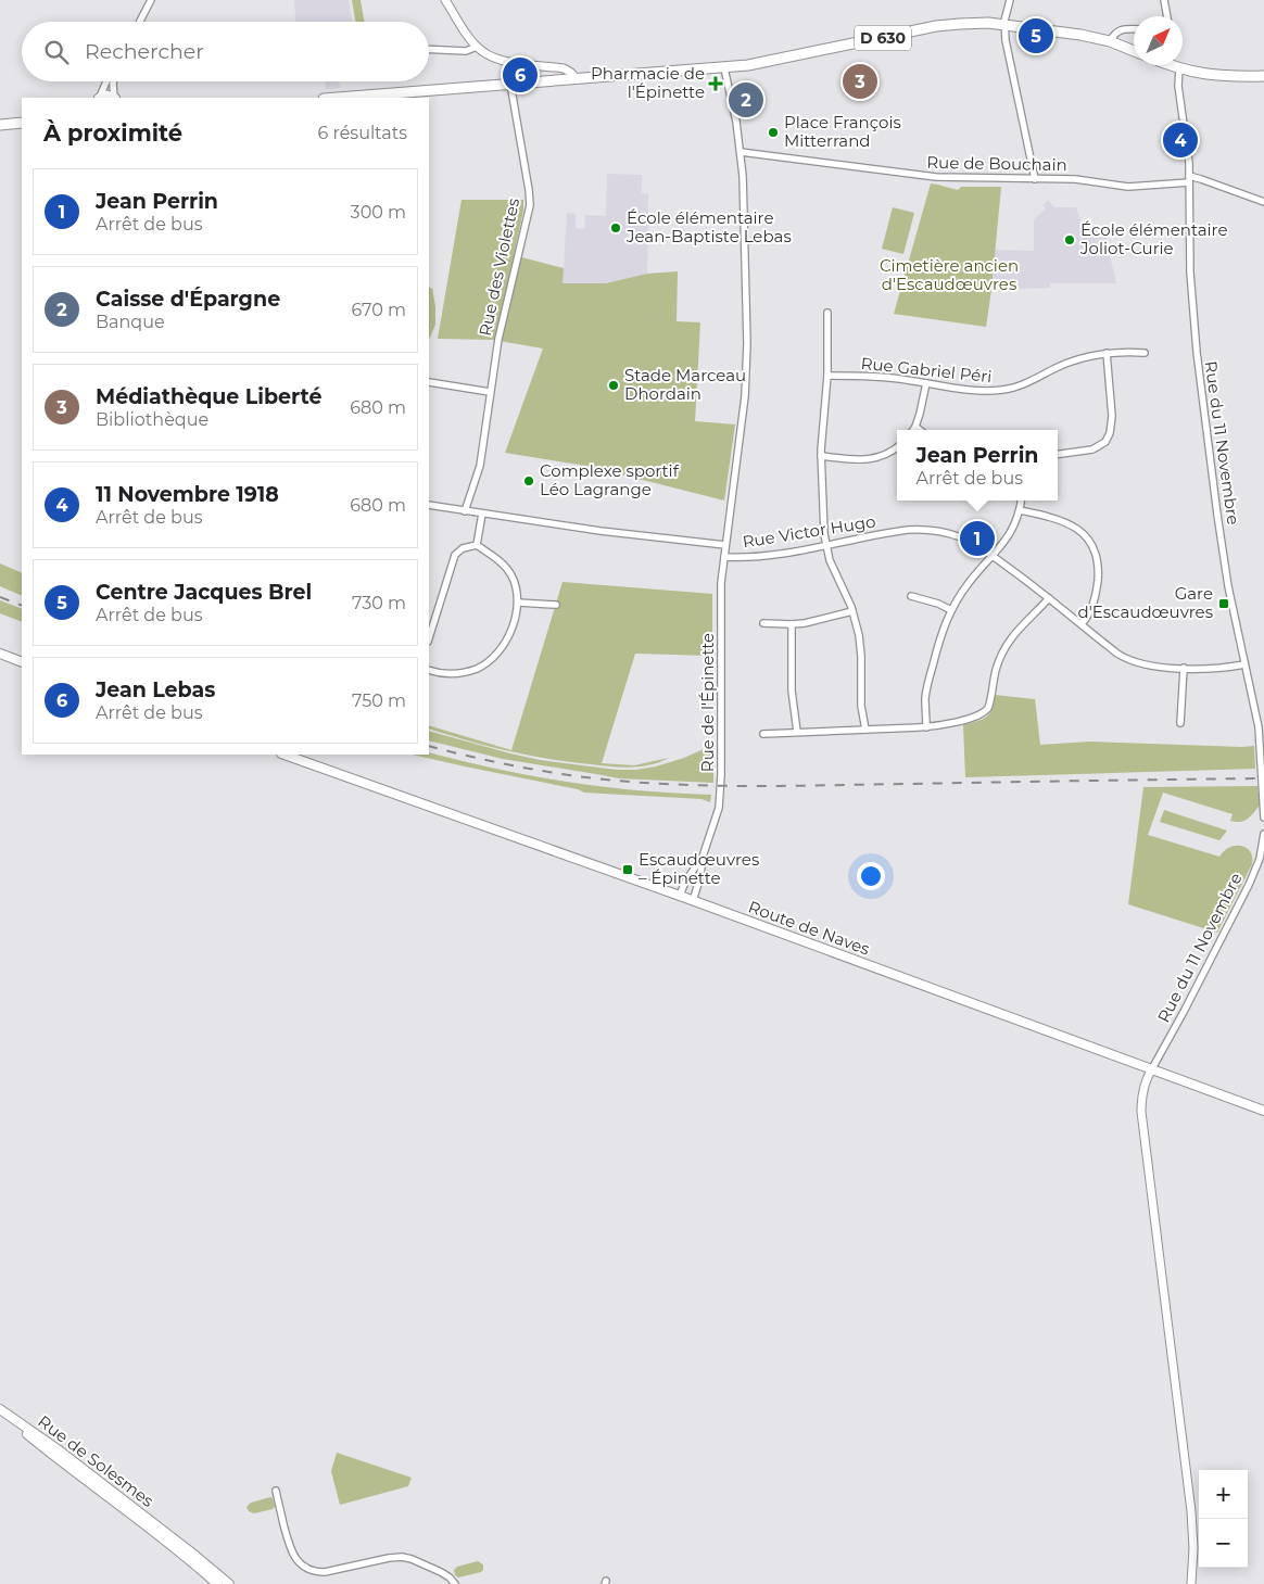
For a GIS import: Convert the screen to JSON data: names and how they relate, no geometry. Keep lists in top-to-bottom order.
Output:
{
  "streets": {
    "main road": ["D 630", "Route de Naves", "Rue de Solesmes"],
    "street": [
      "Rue de Bouchain",
      "Rue des Violettes",
      "Rue Gabriel Péri",
      "Rue du 11 Novembre",
      "Rue Victor Hugo",
      "Rue de l'Épinette"
    ]
  },
  "crossings": [
    ["D 630", "Rue des Violettes"],
    ["D 630", "Rue de l'Épinette"],
    ["Rue de Bouchain", "Rue du 11 Novembre"],
    ["Rue de Bouchain", "Rue de l'Épinette"],
    ["Rue du 11 Novembre", "Rue Victor Hugo"],
    ["Rue du 11 Novembre", "Route de Naves"],
    ["Rue Victor Hugo", "Rue de l'Épinette"],
    ["Rue de l'Épinette", "Route de Naves"]
  ],
  "parks": ["Cimetière ancien d'Escaudœuvres"],
  "places": {
    "health": ["Pharmacie de l'Épinette"],
    "other": [
      "Place François Mitterrand",
      "École élémentaire Jean-Baptiste Lebas",
      "École élémentaire Joliot-Curie",
      "Stade Marceau Dhordain",
      "Complexe sportif Léo Lagrange"
    ],
    "transit": ["Gare d'Escaudœuvres", "Escaudœuvres – Épinette"]
  },
  "north": "top right",
  "page": {
    "pins": [
      "5",
      "6",
      "3",
      "2",
      "4",
      "1"
    ],
    "search": "Rechercher",
    "heading": ["À proximité", "6 résultats"],
    "list": [
      {
        "mark": "1",
        "name": "Jean Perrin",
        "note": "Arrêt de bus",
        "value": "300 m"
      },
      {
        "mark": "2",
        "name": "Caisse d'Épargne",
        "note": "Banque",
        "value": "670 m"
      },
      {
        "mark": "3",
        "name": "Médiathèque Liberté",
        "note": "Bibliothèque",
        "value": "680 m"
      },
      {
        "mark": "4",
        "name": "11 Novembre 1918",
        "note": "Arrêt de bus",
        "value": "680 m"
      },
      {
        "mark": "5",
        "name": "Centre Jacques Brel",
        "note": "Arrêt de bus",
        "value": "730 m"
      },
      {
        "mark": "6",
        "name": "Jean Lebas",
        "note": "Arrêt de bus",
        "value": "750 m"
      }
    ],
    "popup": ["Jean Perrin", "Arrêt de bus"],
    "map_buttons": ["+", "−"]
  }
}
